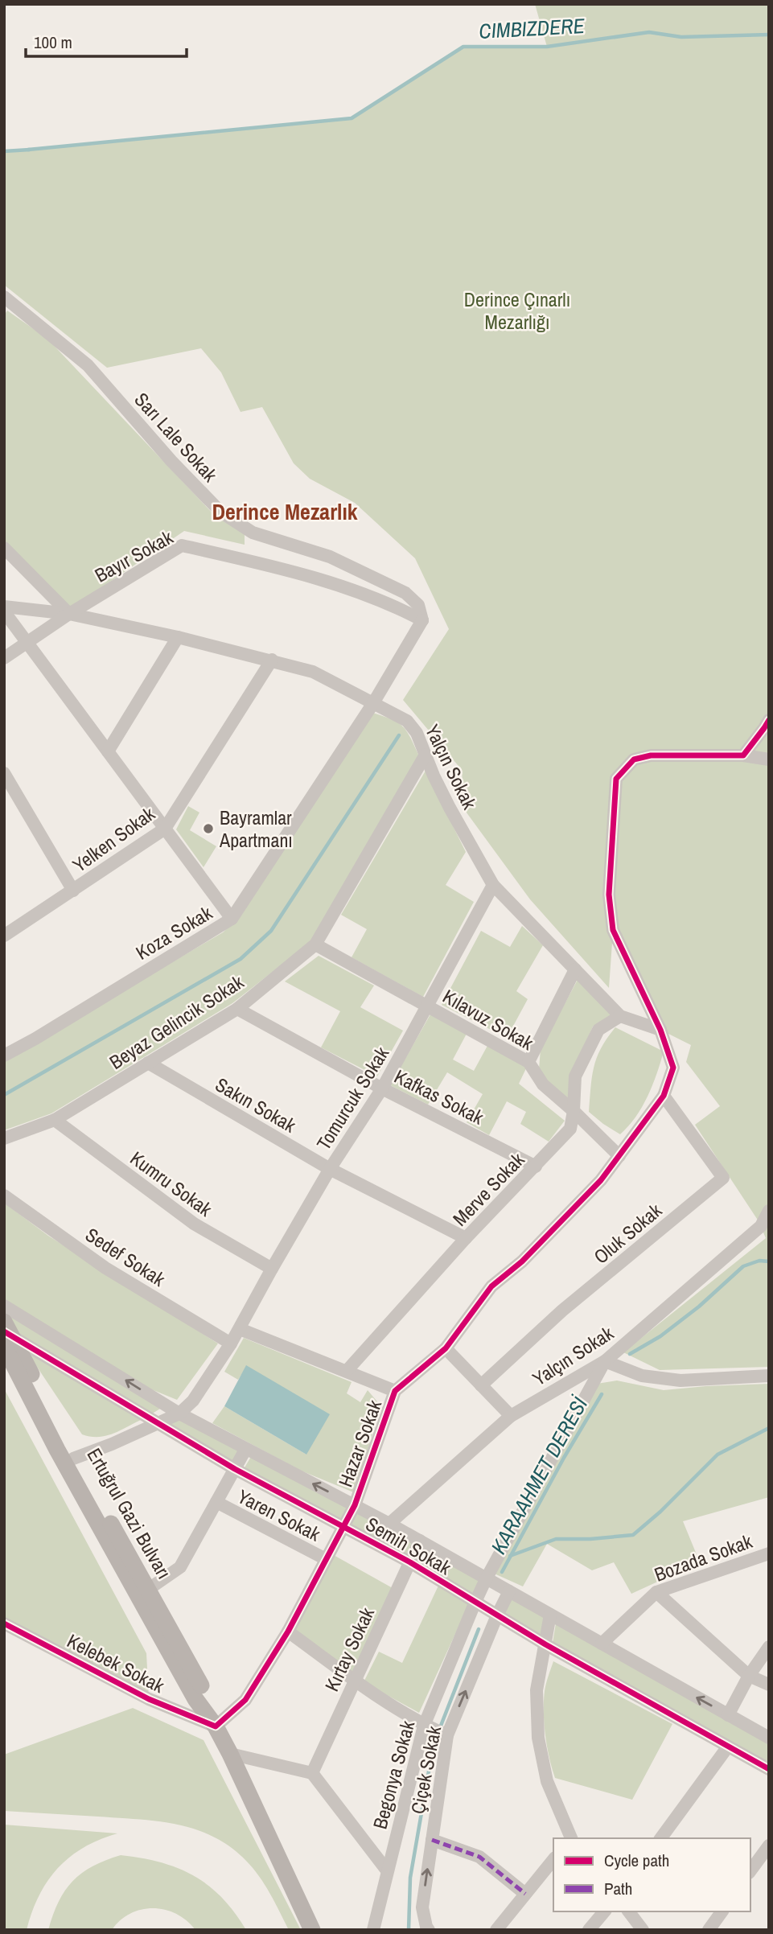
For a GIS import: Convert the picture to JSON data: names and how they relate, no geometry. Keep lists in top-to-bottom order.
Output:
{
  "streets": {
    "main road": ["Ertuğrul Gazi Bulvarı"],
    "street": [
      "Sarı Lale Sokak",
      "Bayır Sokak",
      "Yalçın Sokak",
      "Yelken Sokak",
      "Koza Sokak",
      "Kılavuz Sokak",
      "Beyaz Gelincik Sokak",
      "Kafkas Sokak",
      "Tomurcuk Sokak",
      "Sakın Sokak",
      "Kumru Sokak",
      "Merve Sokak",
      "Oluk Sokak",
      "Sedef Sokak",
      "Hazar Sokak",
      "Yaren Sokak",
      "Semih Sokak",
      "Bozada Sokak",
      "Kırtay Sokak",
      "Kelebek Sokak",
      "Çiçek Sokak",
      "Begonya Sokak"
    ]
  },
  "crossings": [
    ["Sarı Lale Sokak", "Bayır Sokak"],
    ["Sarı Lale Sokak", "Koza Sokak"],
    ["Bayır Sokak", "Yalçın Sokak"],
    ["Bayır Sokak", "Koza Sokak"],
    ["Yalçın Sokak", "Yelken Sokak"],
    ["Yalçın Sokak", "Koza Sokak"],
    ["Yalçın Sokak", "Beyaz Gelincik Sokak"],
    ["Yalçın Sokak", "Tomurcuk Sokak"],
    ["Yalçın Sokak", "Merve Sokak"],
    ["Yalçın Sokak", "Hazar Sokak"],
    ["Yalçın Sokak", "Semih Sokak"],
    ["Kılavuz Sokak", "Beyaz Gelincik Sokak"],
    ["Kılavuz Sokak", "Tomurcuk Sokak"],
    ["Kılavuz Sokak", "Merve Sokak"],
    ["Kılavuz Sokak", "Hazar Sokak"],
    ["Beyaz Gelincik Sokak", "Kafkas Sokak"],
    ["Beyaz Gelincik Sokak", "Sakın Sokak"],
    ["Beyaz Gelincik Sokak", "Kumru Sokak"],
    ["Kafkas Sokak", "Tomurcuk Sokak"],
    ["Kafkas Sokak", "Merve Sokak"],
    ["Tomurcuk Sokak", "Sakın Sokak"],
    ["Tomurcuk Sokak", "Kumru Sokak"],
    ["Tomurcuk Sokak", "Sedef Sokak"],
    ["Tomurcuk Sokak", "Semih Sokak"],
    ["Sakın Sokak", "Merve Sokak"],
    ["Oluk Sokak", "Hazar Sokak"],
    ["Hazar Sokak", "Ertuğrul Gazi Bulvarı"],
    ["Hazar Sokak", "Yaren Sokak"],
    ["Hazar Sokak", "Semih Sokak"],
    ["Hazar Sokak", "Kelebek Sokak"],
    ["Ertuğrul Gazi Bulvarı", "Semih Sokak"],
    ["Ertuğrul Gazi Bulvarı", "Kelebek Sokak"],
    ["Semih Sokak", "Bozada Sokak"],
    ["Semih Sokak", "Kırtay Sokak"],
    ["Semih Sokak", "Çiçek Sokak"],
    ["Semih Sokak", "Begonya Sokak"],
    ["Çiçek Sokak", "Begonya Sokak"]
  ],
  "districts": ["Derince Mezarlık"],
  "water": ["CIMBIZDERE", "KARAAHMET DERESİ"],
  "parks": ["Derince Çınarlı Mezarlığı"],
  "places": ["Bayramlar Apartmanı"],
  "legend": ["Cycle path", "Path"],
  "scale_bar": "100 m"
}
